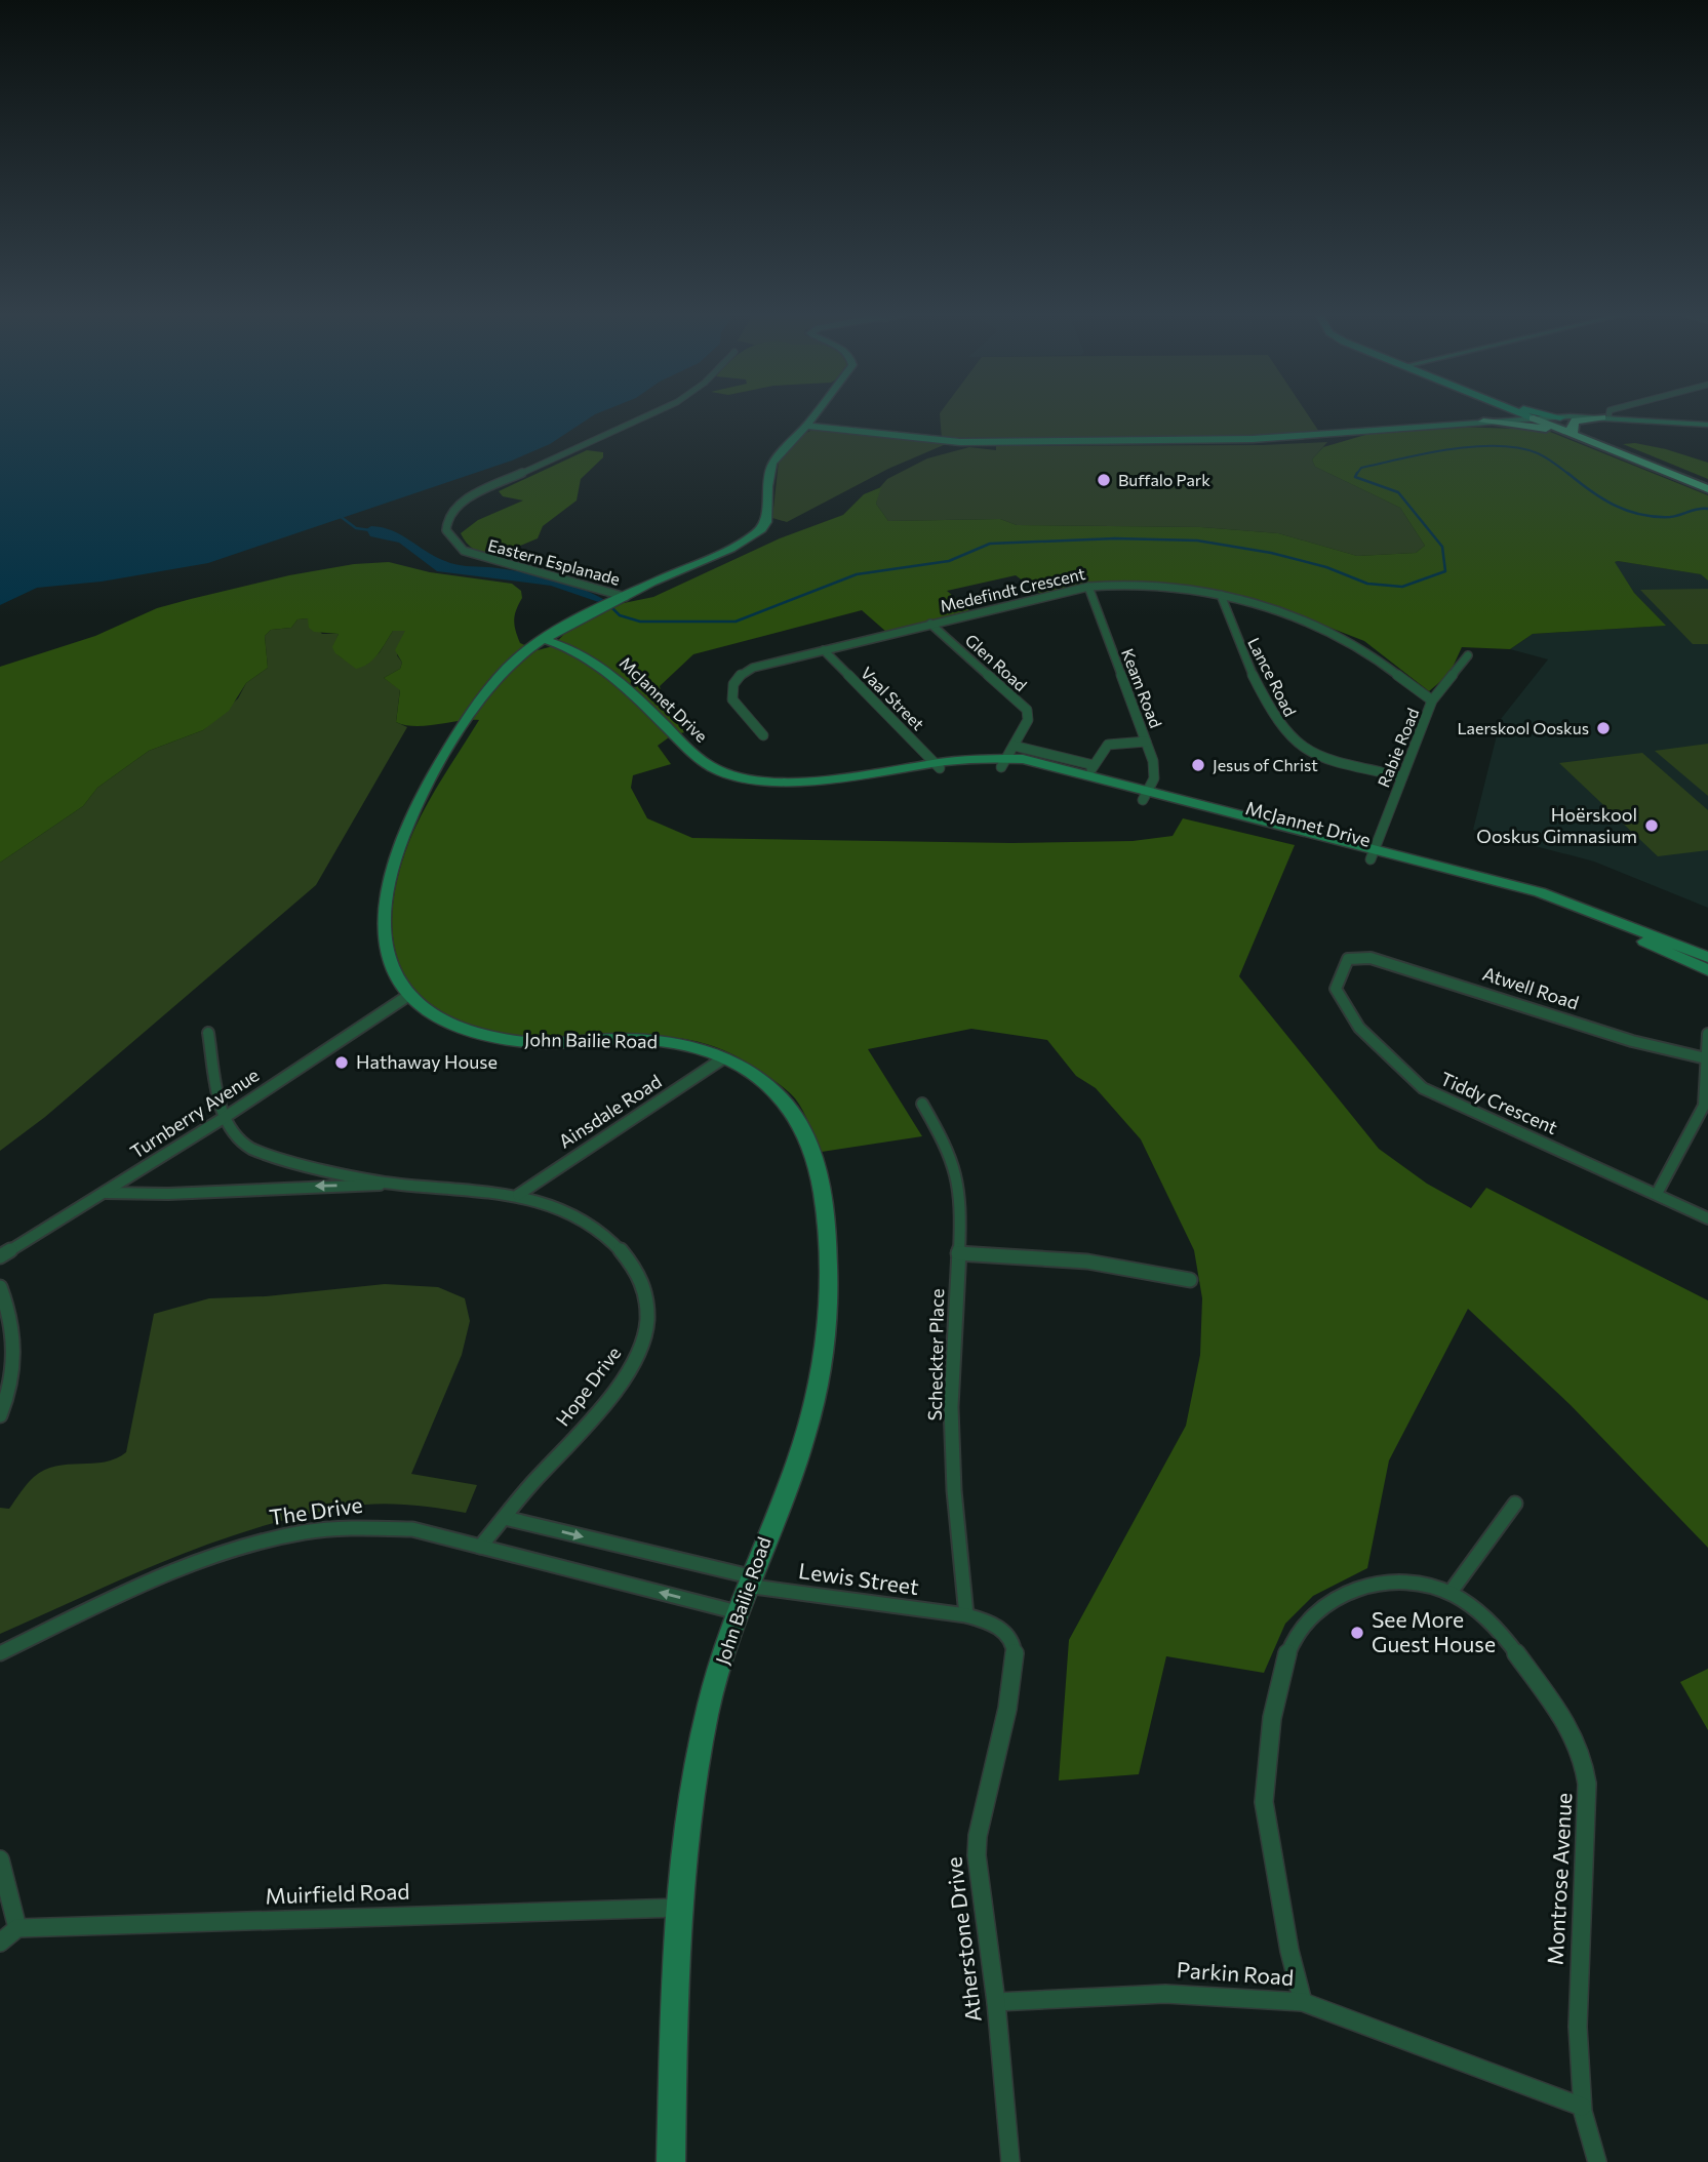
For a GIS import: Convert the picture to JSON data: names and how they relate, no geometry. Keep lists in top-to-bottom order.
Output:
{
  "streets": {
    "street": [
      "Eastern Esplanade",
      "Medefindt Crescent",
      "Glen Road",
      "Lance Road",
      "Keam Road",
      "Vaal Street",
      "McJannet Drive",
      "Rabie Road",
      "Atwell Road",
      "John Bailie Road",
      "Tiddy Crescent",
      "Ainsdale Road",
      "Turnberry Avenue",
      "Scheckter Place",
      "Hope Drive",
      "The Drive",
      "Lewis Street",
      "Montrose Avenue",
      "Muirfield Road",
      "Atherstone Drive",
      "Parkin Road"
    ]
  },
  "crossings": [
    ["Eastern Esplanade", "John Bailie Road"],
    ["Medefindt Crescent", "Glen Road"],
    ["Medefindt Crescent", "Lance Road"],
    ["Medefindt Crescent", "Keam Road"],
    ["Medefindt Crescent", "Vaal Street"],
    ["Medefindt Crescent", "Rabie Road"],
    ["Glen Road", "McJannet Drive"],
    ["Lance Road", "Rabie Road"],
    ["Keam Road", "McJannet Drive"],
    ["Vaal Street", "McJannet Drive"],
    ["McJannet Drive", "Rabie Road"],
    ["McJannet Drive", "John Bailie Road"],
    ["Atwell Road", "Tiddy Crescent"],
    ["John Bailie Road", "Ainsdale Road"],
    ["John Bailie Road", "Turnberry Avenue"],
    ["John Bailie Road", "The Drive"],
    ["John Bailie Road", "Lewis Street"],
    ["John Bailie Road", "Muirfield Road"],
    ["Ainsdale Road", "Hope Drive"],
    ["Turnberry Avenue", "Hope Drive"],
    ["Scheckter Place", "Lewis Street"],
    ["Scheckter Place", "Atherstone Drive"],
    ["Hope Drive", "The Drive"],
    ["Lewis Street", "Atherstone Drive"],
    ["Montrose Avenue", "Parkin Road"],
    ["Atherstone Drive", "Parkin Road"]
  ],
  "places": [
    "Buffalo Park",
    "Laerskool Ooskus",
    "Jesus of Christ",
    "Hoërskool Ooskus Gimnasium",
    "Hathaway House",
    "See More Guest House"
  ]
}
